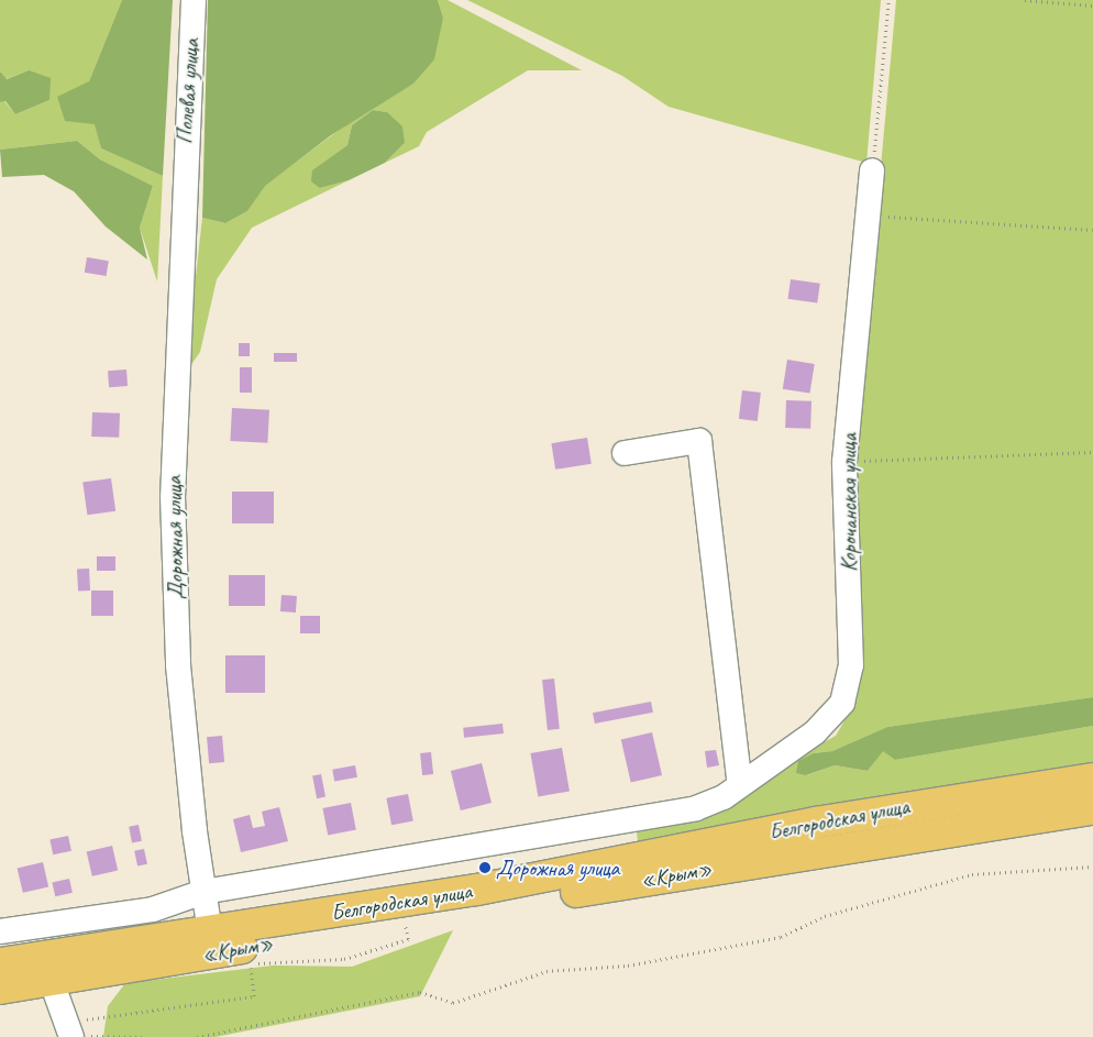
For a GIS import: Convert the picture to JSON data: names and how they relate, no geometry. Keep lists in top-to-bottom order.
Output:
{
  "streets": {
    "main road": ["Белгородская улица", "«Крым»"],
    "street": ["Полевая улица", "Корочанская улица", "Дорожная улица"]
  },
  "crossings": [
    ["Полевая улица", "Дорожная улица"],
    ["Дорожная улица", "Белгородская улица"]
  ],
  "places": ["Дорожная улица"]
}
